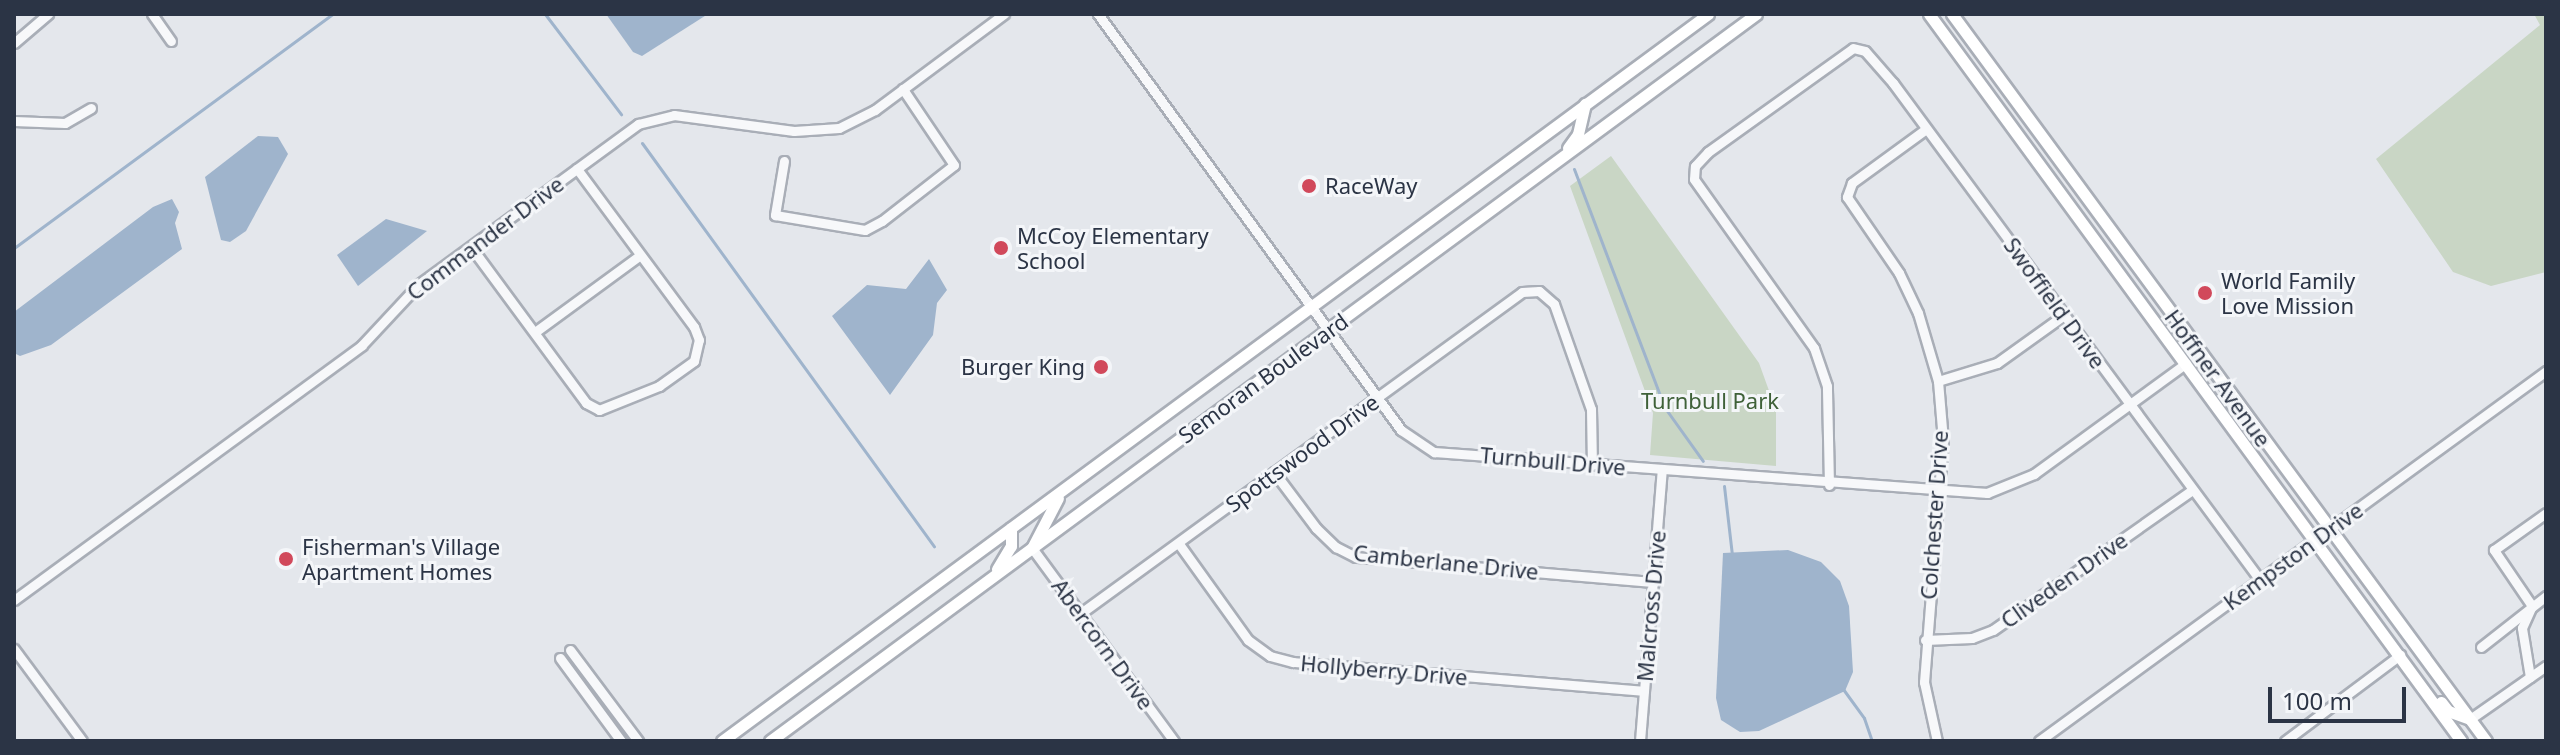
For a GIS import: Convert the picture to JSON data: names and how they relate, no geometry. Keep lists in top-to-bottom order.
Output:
{
  "streets": {
    "main road": ["Semoran Boulevard", "Hoffner Avenue"],
    "street": [
      "Commander Drive",
      "Swoffield Drive",
      "Spottswood Drive",
      "Turnbull Drive",
      "Colchester Drive",
      "Kempston Drive",
      "Camberlane Drive",
      "Cliveden Drive",
      "Malcross Drive",
      "Abercorn Drive",
      "Hollyberry Drive"
    ]
  },
  "crossings": [
    ["Swoffield Drive", "Turnbull Drive"],
    ["Swoffield Drive", "Colchester Drive"],
    ["Swoffield Drive", "Kempston Drive"],
    ["Swoffield Drive", "Cliveden Drive"],
    ["Semoran Boulevard", "Turnbull Drive"],
    ["Semoran Boulevard", "Abercorn Drive"],
    ["Hoffner Avenue", "Turnbull Drive"],
    ["Hoffner Avenue", "Kempston Drive"],
    ["Spottswood Drive", "Turnbull Drive"],
    ["Spottswood Drive", "Camberlane Drive"],
    ["Spottswood Drive", "Abercorn Drive"],
    ["Spottswood Drive", "Hollyberry Drive"],
    ["Turnbull Drive", "Colchester Drive"],
    ["Turnbull Drive", "Malcross Drive"],
    ["Colchester Drive", "Cliveden Drive"],
    ["Camberlane Drive", "Malcross Drive"],
    ["Malcross Drive", "Hollyberry Drive"]
  ],
  "parks": ["Turnbull Park"],
  "places": [
    "RaceWay",
    "McCoy Elementary School",
    "World Family Love Mission",
    "Burger King",
    "Fisherman's Village Apartment Homes"
  ],
  "scale_bar": "100 m"
}
